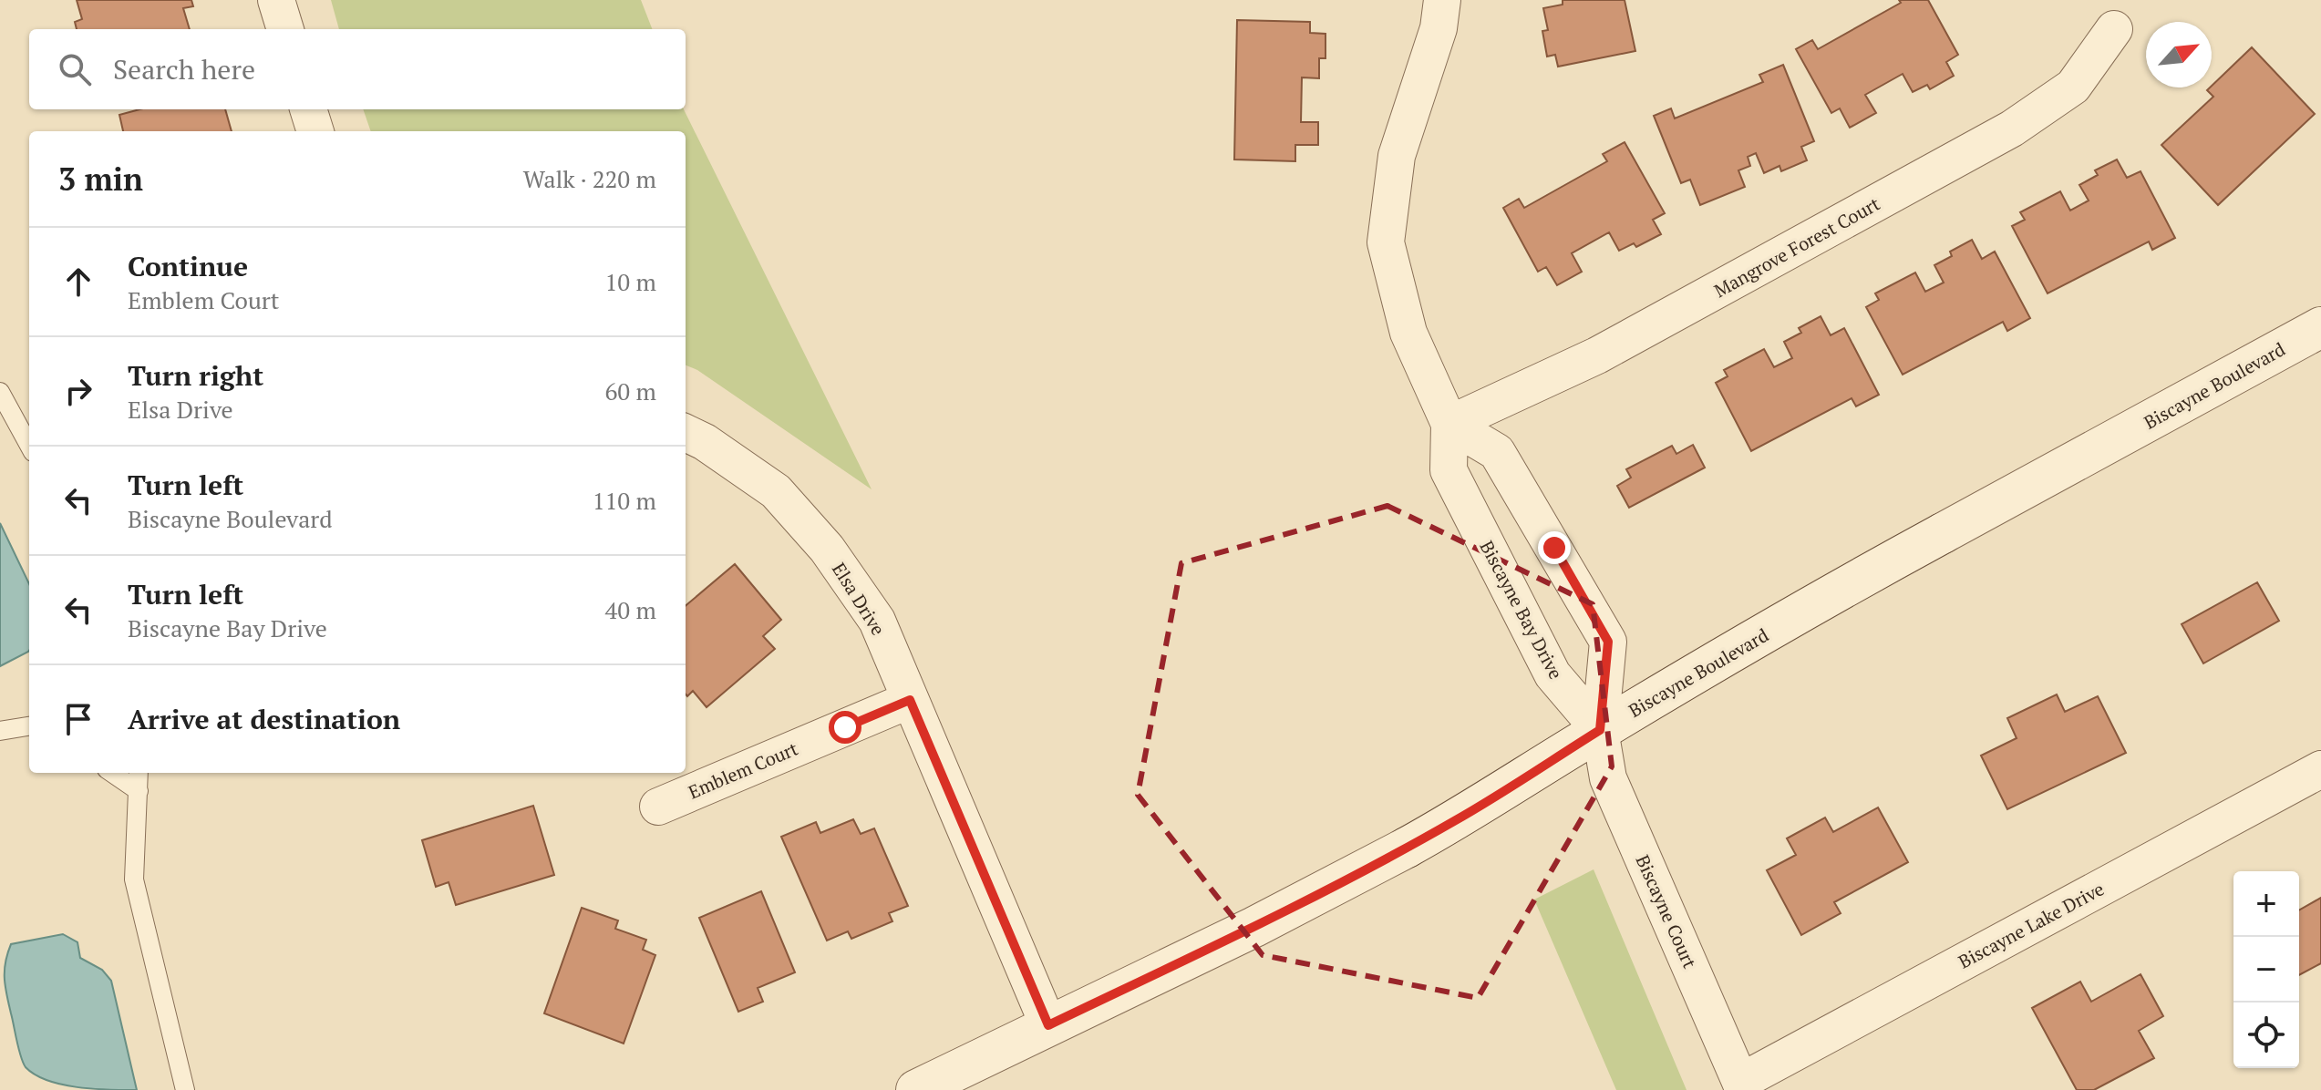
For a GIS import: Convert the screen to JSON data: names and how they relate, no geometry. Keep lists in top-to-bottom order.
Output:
{
  "streets": {
    "street": [
      "Mangrove Forest Court",
      "Biscayne Boulevard",
      "Elsa Drive",
      "Biscayne Bay Drive",
      "Emblem Court",
      "Biscayne Court",
      "Biscayne Lake Drive"
    ]
  },
  "crossings": [
    ["Mangrove Forest Court", "Biscayne Bay Drive"],
    ["Biscayne Boulevard", "Elsa Drive"],
    ["Biscayne Boulevard", "Biscayne Bay Drive"],
    ["Biscayne Boulevard", "Biscayne Court"],
    ["Elsa Drive", "Emblem Court"],
    ["Biscayne Bay Drive", "Biscayne Court"],
    ["Biscayne Court", "Biscayne Lake Drive"]
  ],
  "north": "top right",
  "page": {
    "search": "Search here",
    "heading": ["3 min", "Walk · 220 m"],
    "list": [
      ["Continue", "Emblem Court", "10 m"],
      ["Turn right", "Elsa Drive", "60 m"],
      ["Turn left", "Biscayne Boulevard", "110 m"],
      ["Turn left", "Biscayne Bay Drive", "40 m"],
      "Arrive at destination"
    ],
    "map_buttons": ["+", "−"]
  }
}
